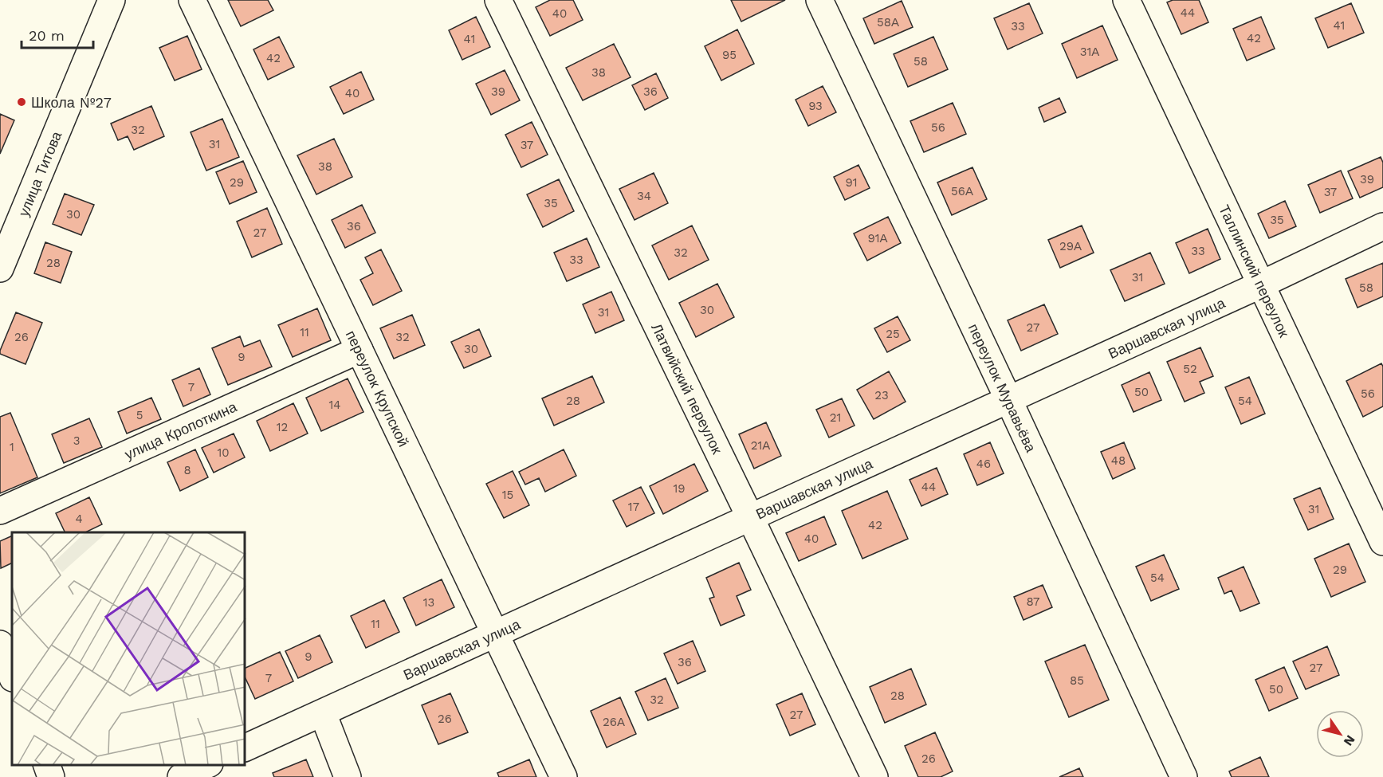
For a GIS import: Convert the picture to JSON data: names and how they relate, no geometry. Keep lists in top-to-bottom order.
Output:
{
  "streets": {
    "street": [
      "улица Титова",
      "Таллинский переулок",
      "Варшавская улица",
      "переулок Крупской",
      "Латвийский переулок",
      "переулок Муравьёва",
      "улица Кропоткина"
    ]
  },
  "crossings": [
    ["Таллинский переулок", "Варшавская улица"],
    ["Варшавская улица", "переулок Крупской"],
    ["Варшавская улица", "Латвийский переулок"],
    ["Варшавская улица", "переулок Муравьёва"],
    ["переулок Крупской", "улица Кропоткина"]
  ],
  "places": ["Школа №27"],
  "house_numbers": [
    "44",
    "40",
    "58А",
    "41",
    "33",
    "42",
    "41",
    "31А",
    "95",
    "42",
    "58",
    "38",
    "39",
    "36",
    "40",
    "93",
    "56",
    "32",
    "31",
    "37",
    "38",
    "39",
    "29",
    "91",
    "56А",
    "37",
    "34",
    "35",
    "30",
    "35",
    "36",
    "27",
    "91А",
    "29А",
    "33",
    "32",
    "33",
    "28",
    "31",
    "58",
    "30",
    "31",
    "27",
    "11",
    "25",
    "26",
    "32",
    "30",
    "9",
    "52",
    "7",
    "50",
    "56",
    "23",
    "28",
    "54",
    "14",
    "5",
    "21",
    "12",
    "3",
    "21А",
    "1",
    "10",
    "48",
    "46",
    "8",
    "44",
    "19",
    "15",
    "17",
    "31",
    "4",
    "42",
    "40",
    "29",
    "54",
    "87",
    "13",
    "11",
    "9",
    "36",
    "27",
    "7",
    "85",
    "50",
    "28",
    "32",
    "27",
    "26",
    "26А",
    "26"
  ],
  "scale_bar": "20 m",
  "north": "bottom right"
}
